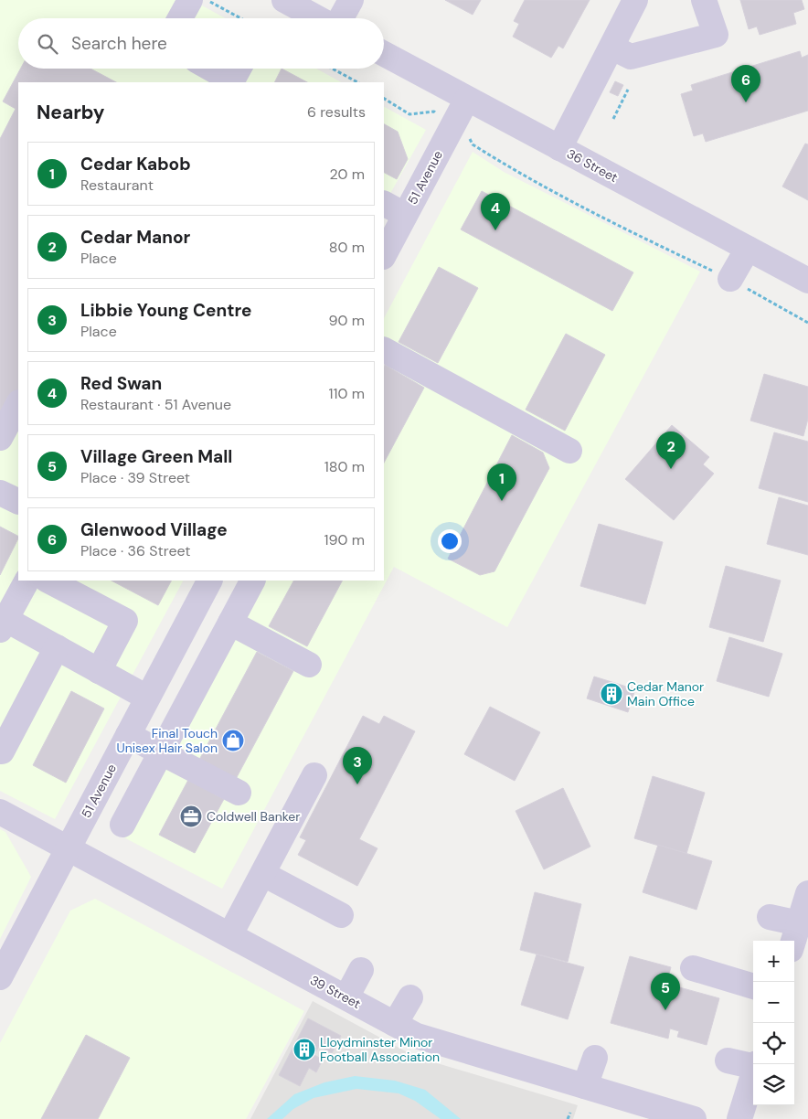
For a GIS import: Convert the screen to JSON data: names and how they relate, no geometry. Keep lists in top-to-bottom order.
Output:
{
  "streets": {
    "street": ["36 Street", "51 Avenue", "39 Street"]
  },
  "crossings": [
    ["36 Street", "51 Avenue"],
    ["51 Avenue", "39 Street"]
  ],
  "places": {
    "building": ["Cedar Manor Main Office", "Lloydminster Minor Football Association"],
    "shop": ["Final Touch Unisex Hair Salon"],
    "office": ["Coldwell Banker"]
  },
  "page": {
    "search": "Search here",
    "pins": [
      "6",
      "4",
      "2",
      "1",
      "3",
      "5"
    ],
    "heading": ["Nearby", "6 results"],
    "list": [
      {
        "mark": "1",
        "name": "Cedar Kabob",
        "note": "Restaurant",
        "value": "20 m"
      },
      {
        "mark": "2",
        "name": "Cedar Manor",
        "note": "Place",
        "value": "80 m"
      },
      {
        "mark": "3",
        "name": "Libbie Young Centre",
        "note": "Place",
        "value": "90 m"
      },
      {
        "mark": "4",
        "name": "Red Swan",
        "note": "Restaurant · 51 Avenue",
        "value": "110 m"
      },
      {
        "mark": "5",
        "name": "Village Green Mall",
        "note": "Place · 39 Street",
        "value": "180 m"
      },
      {
        "mark": "6",
        "name": "Glenwood Village",
        "note": "Place · 36 Street",
        "value": "190 m"
      }
    ],
    "map_buttons": ["+", "−"]
  }
}
